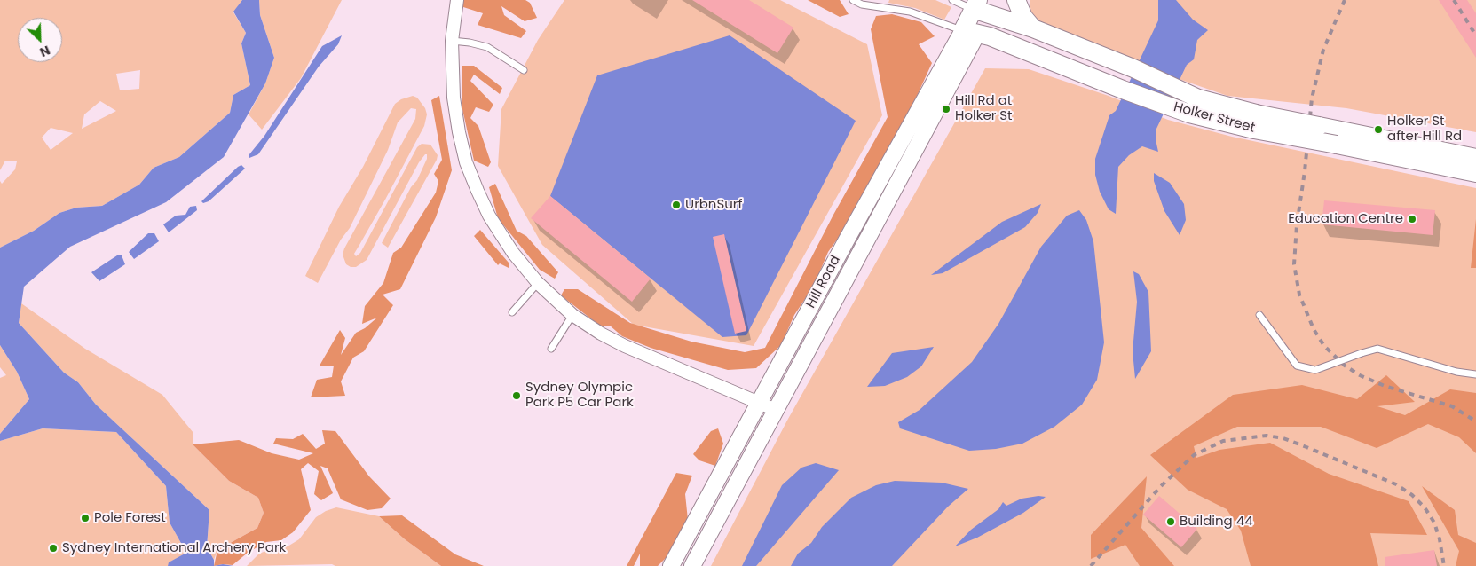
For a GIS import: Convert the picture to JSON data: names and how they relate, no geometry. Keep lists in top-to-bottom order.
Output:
{
  "streets": {
    "main road": ["Holker Street", "Hill Road"]
  },
  "crossings": [
    ["Holker Street", "Hill Road"]
  ],
  "places": [
    "Hill Rd at Holker St",
    "Holker St after Hill Rd",
    "UrbnSurf",
    "Education Centre",
    "Sydney Olympic Park P5 Car Park",
    "Pole Forest",
    "Building 44",
    "Sydney International Archery Park"
  ],
  "north": "bottom right"
}
